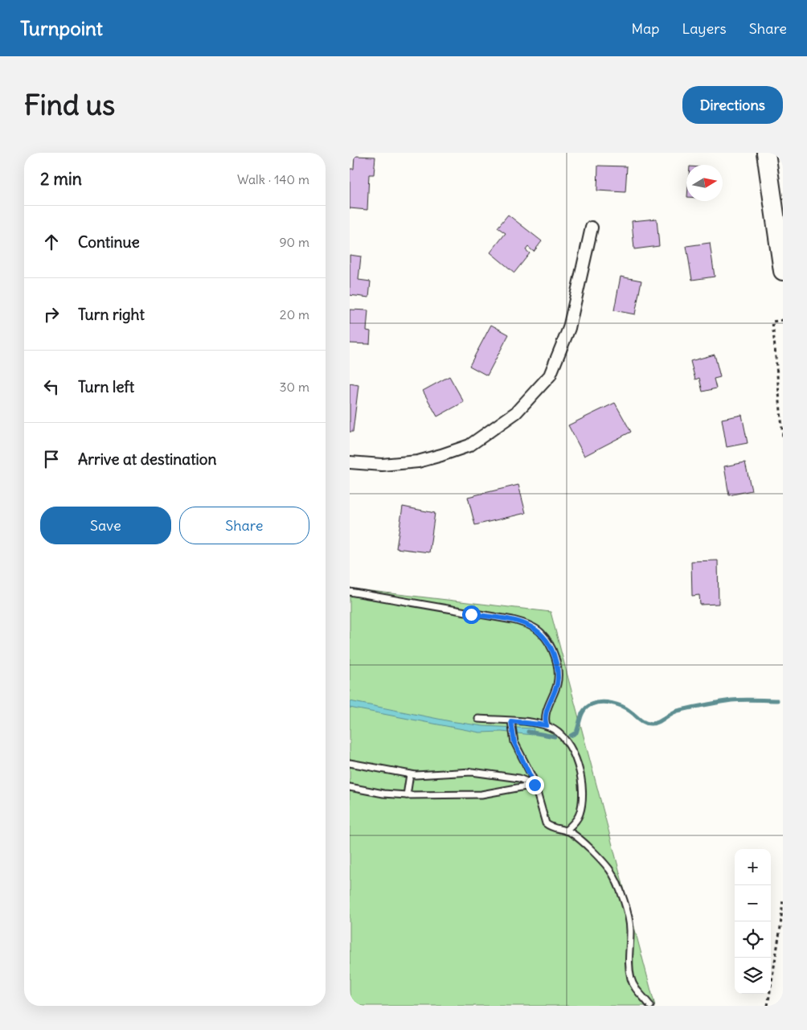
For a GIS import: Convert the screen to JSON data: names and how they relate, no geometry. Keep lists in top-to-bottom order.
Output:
{
  "north": "right",
  "page": {
    "header": "Turnpoint",
    "nav": ["Map", "Layers", "Share"],
    "buttons": [
      "Directions",
      ["Save", "Share"]
    ],
    "title": "Find us",
    "heading": ["2 min", "Walk · 140 m"],
    "list": [
      ["Continue", "90 m"],
      ["Turn right", "20 m"],
      ["Turn left", "30 m"],
      "Arrive at destination"
    ],
    "map_buttons": ["+", "−"]
  }
}
